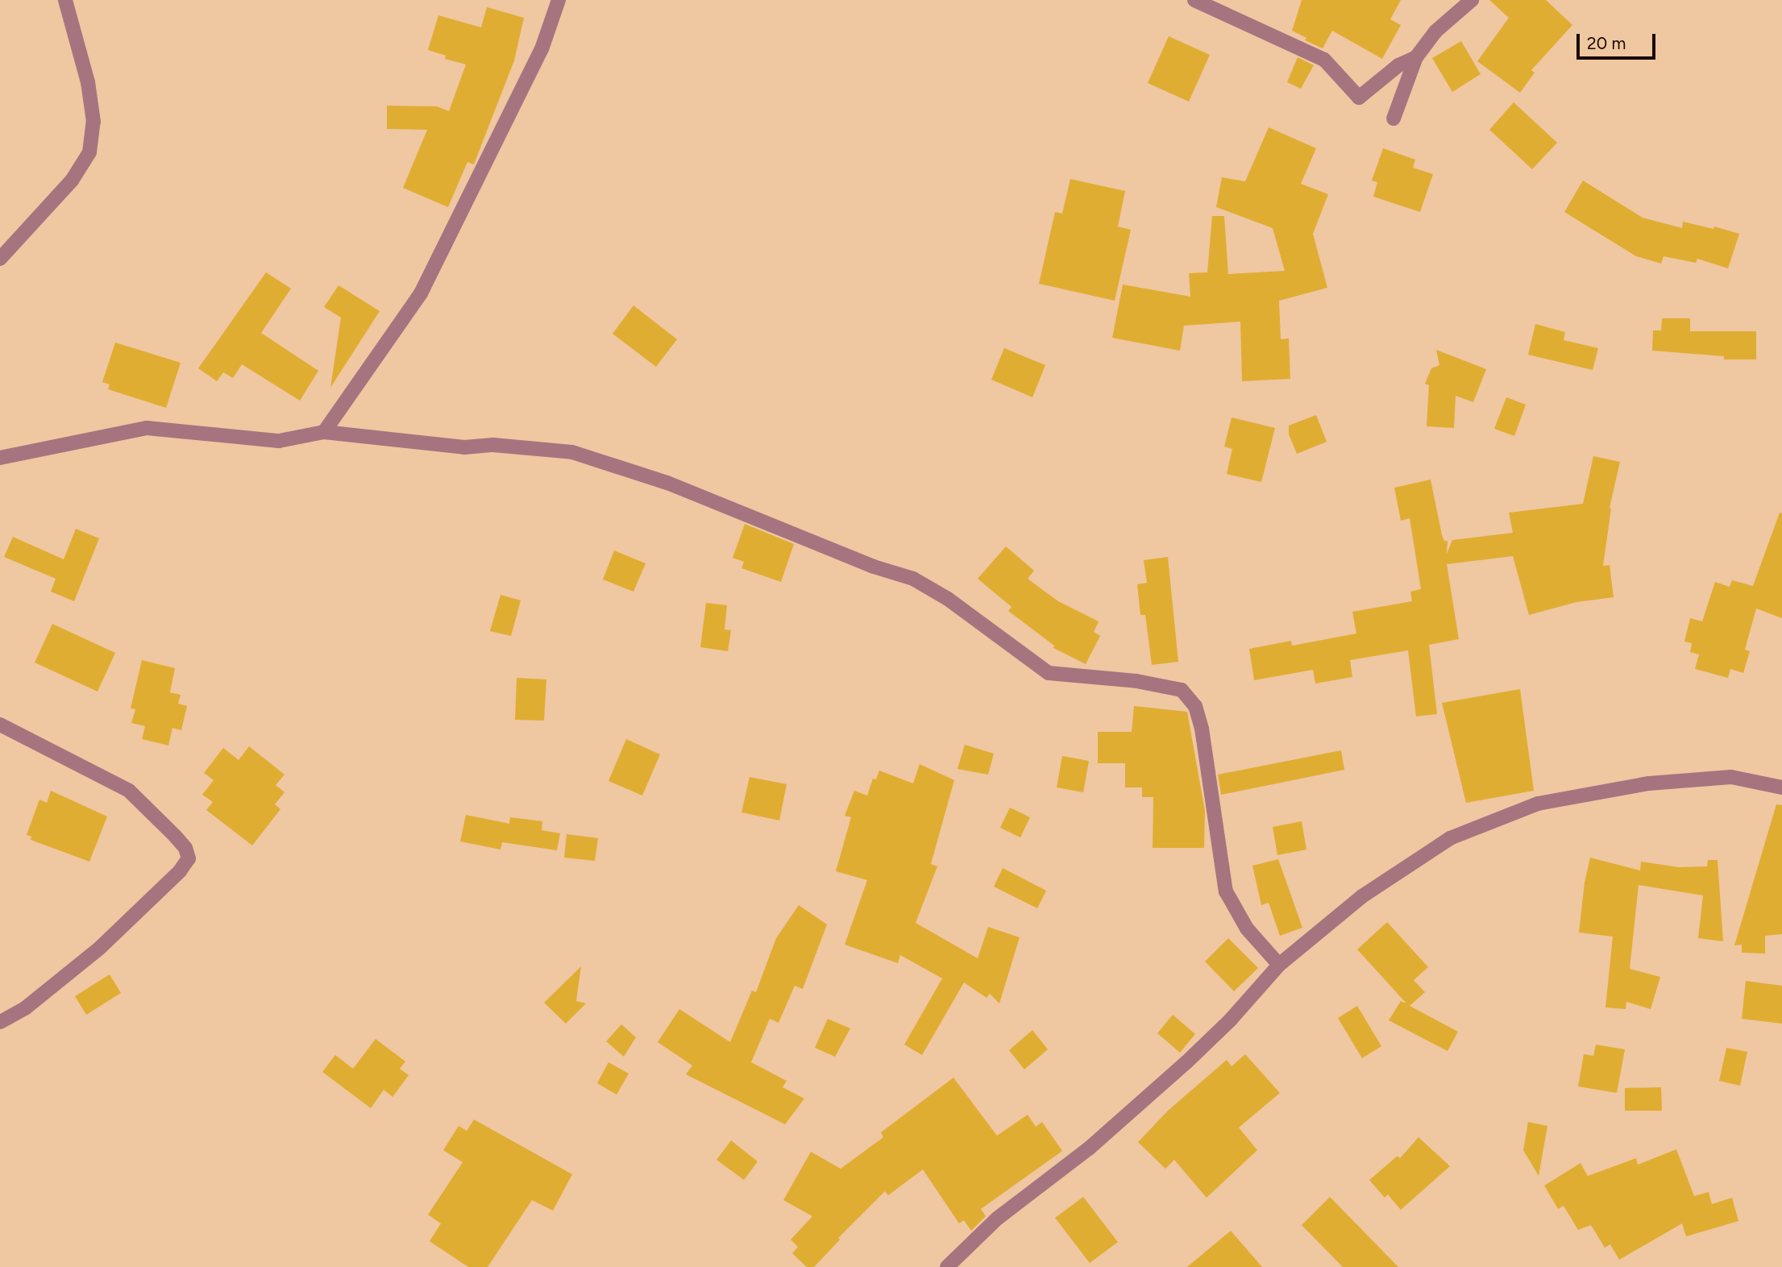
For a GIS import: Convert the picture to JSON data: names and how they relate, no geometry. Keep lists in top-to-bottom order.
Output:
{
  "scale_bar": "20 m"
}
